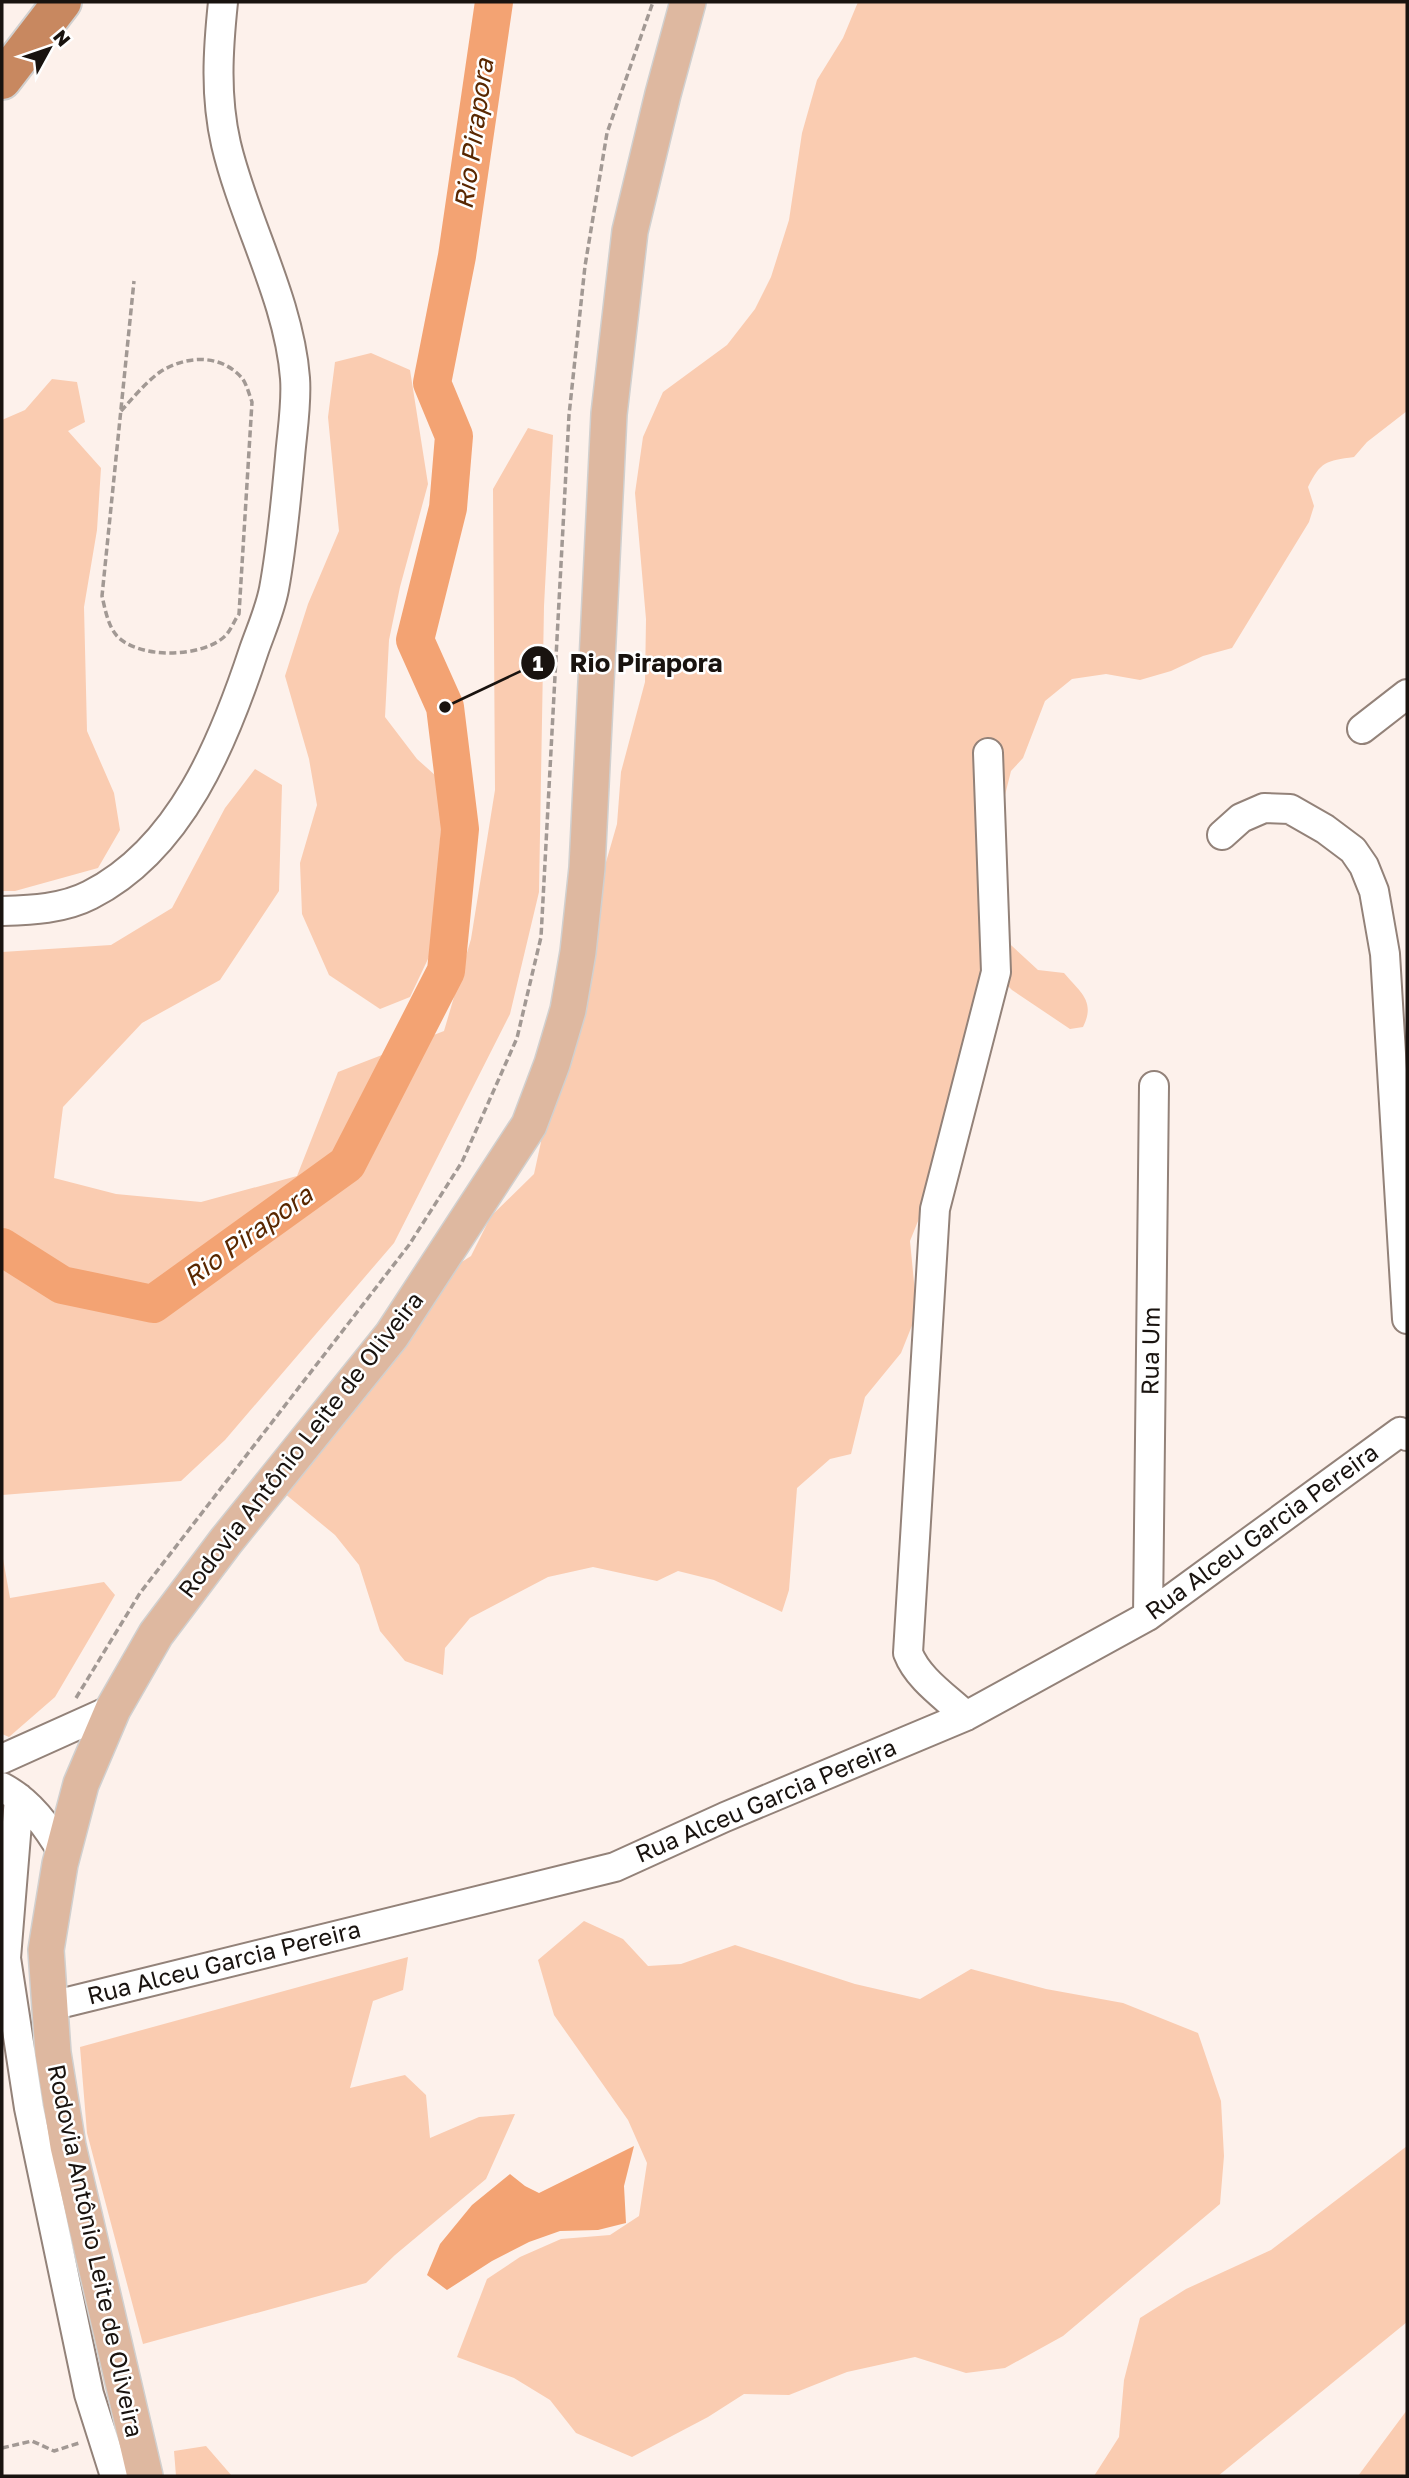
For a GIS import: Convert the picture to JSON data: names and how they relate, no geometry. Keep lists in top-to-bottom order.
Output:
{
  "streets": {
    "main road": ["Rodovia Antônio Leite de Oliveira"],
    "street": ["Rua Um", "Rua Alceu Garcia Pereira"]
  },
  "crossings": [
    ["Rua Um", "Rua Alceu Garcia Pereira"],
    ["Rodovia Antônio Leite de Oliveira", "Rua Alceu Garcia Pereira"]
  ],
  "water": ["Rio Pirapora"],
  "places": ["Rio Pirapora"],
  "north": "top right"
}
